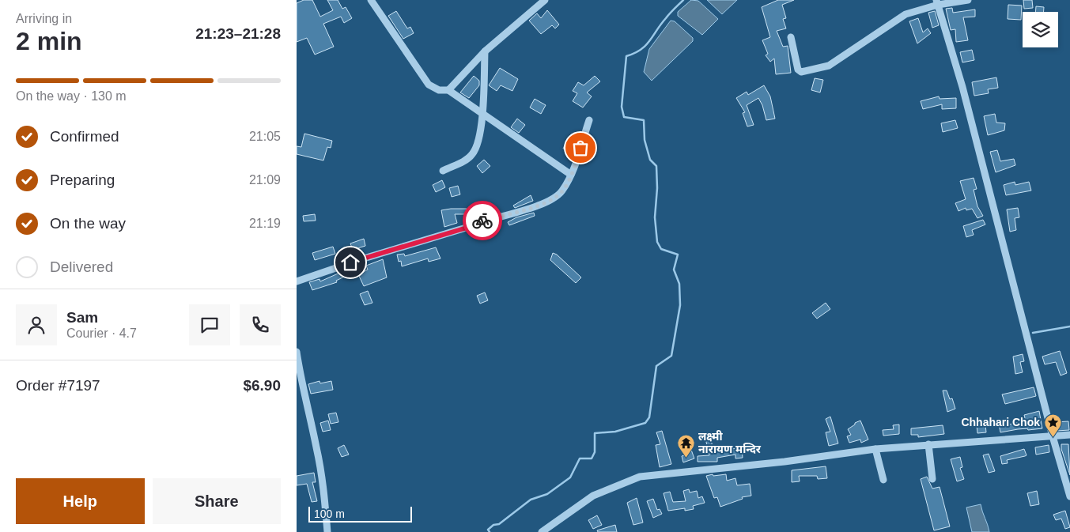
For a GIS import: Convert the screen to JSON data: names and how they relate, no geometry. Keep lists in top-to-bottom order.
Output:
{
  "places": {
    "place": ["Chhahari Chok"],
    "temple": ["लक्ष्मी नारायण मन्दिर"]
  },
  "scale_bar": "100 m",
  "page": {
    "heading": ["2 min", "Arriving in", "21:23–21:28"],
    "panel": [
      "Sam",
      "Courier · 4.7",
      "Order #7197",
      "$6.90"
    ],
    "bar": "On the way · 130 m",
    "list": [
      ["Confirmed", "21:05"],
      ["Preparing", "21:09"],
      ["On the way", "21:19"],
      "Delivered"
    ],
    "buttons": ["Help", "Share"],
    "scale": "100 m"
  }
}
